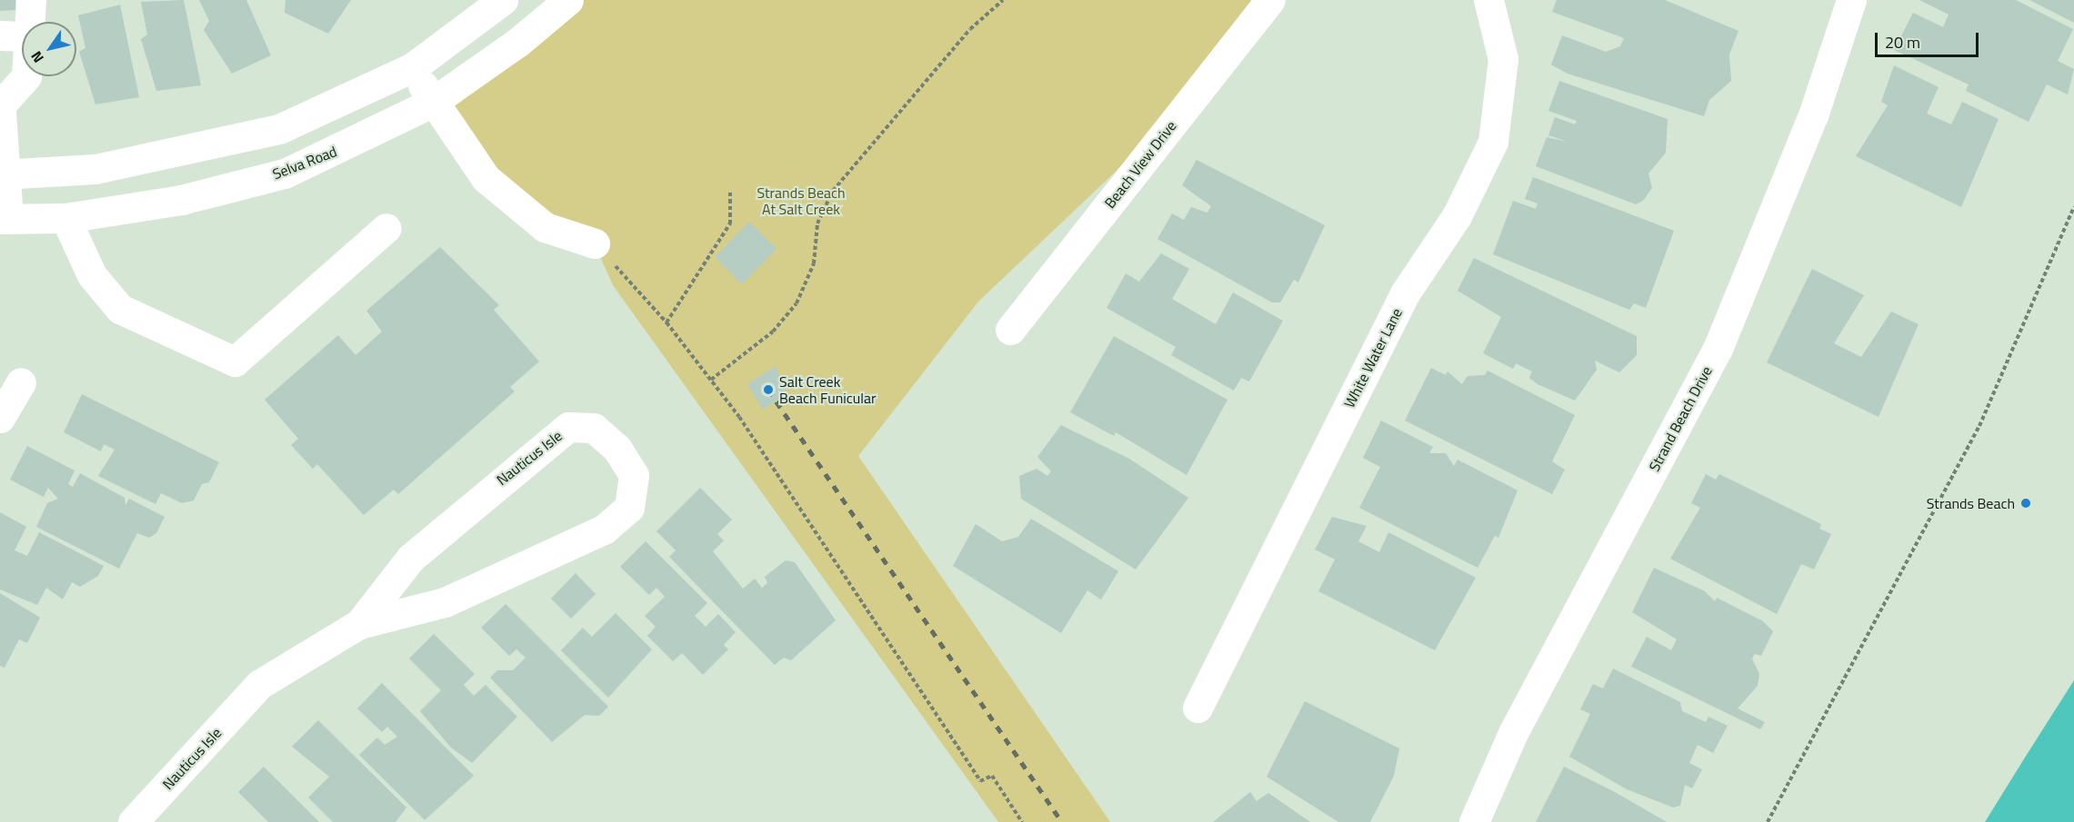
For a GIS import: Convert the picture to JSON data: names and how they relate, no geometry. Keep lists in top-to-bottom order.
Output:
{
  "streets": {
    "street": [
      "Selva Road",
      "Beach View Drive",
      "White Water Lane",
      "Strand Beach Drive",
      "Nauticus Isle"
    ]
  },
  "parks": ["Strands Beach At Salt Creek"],
  "places": ["Salt Creek Beach Funicular", "Strands Beach"],
  "scale_bar": "20 m",
  "north": "bottom left"
}
